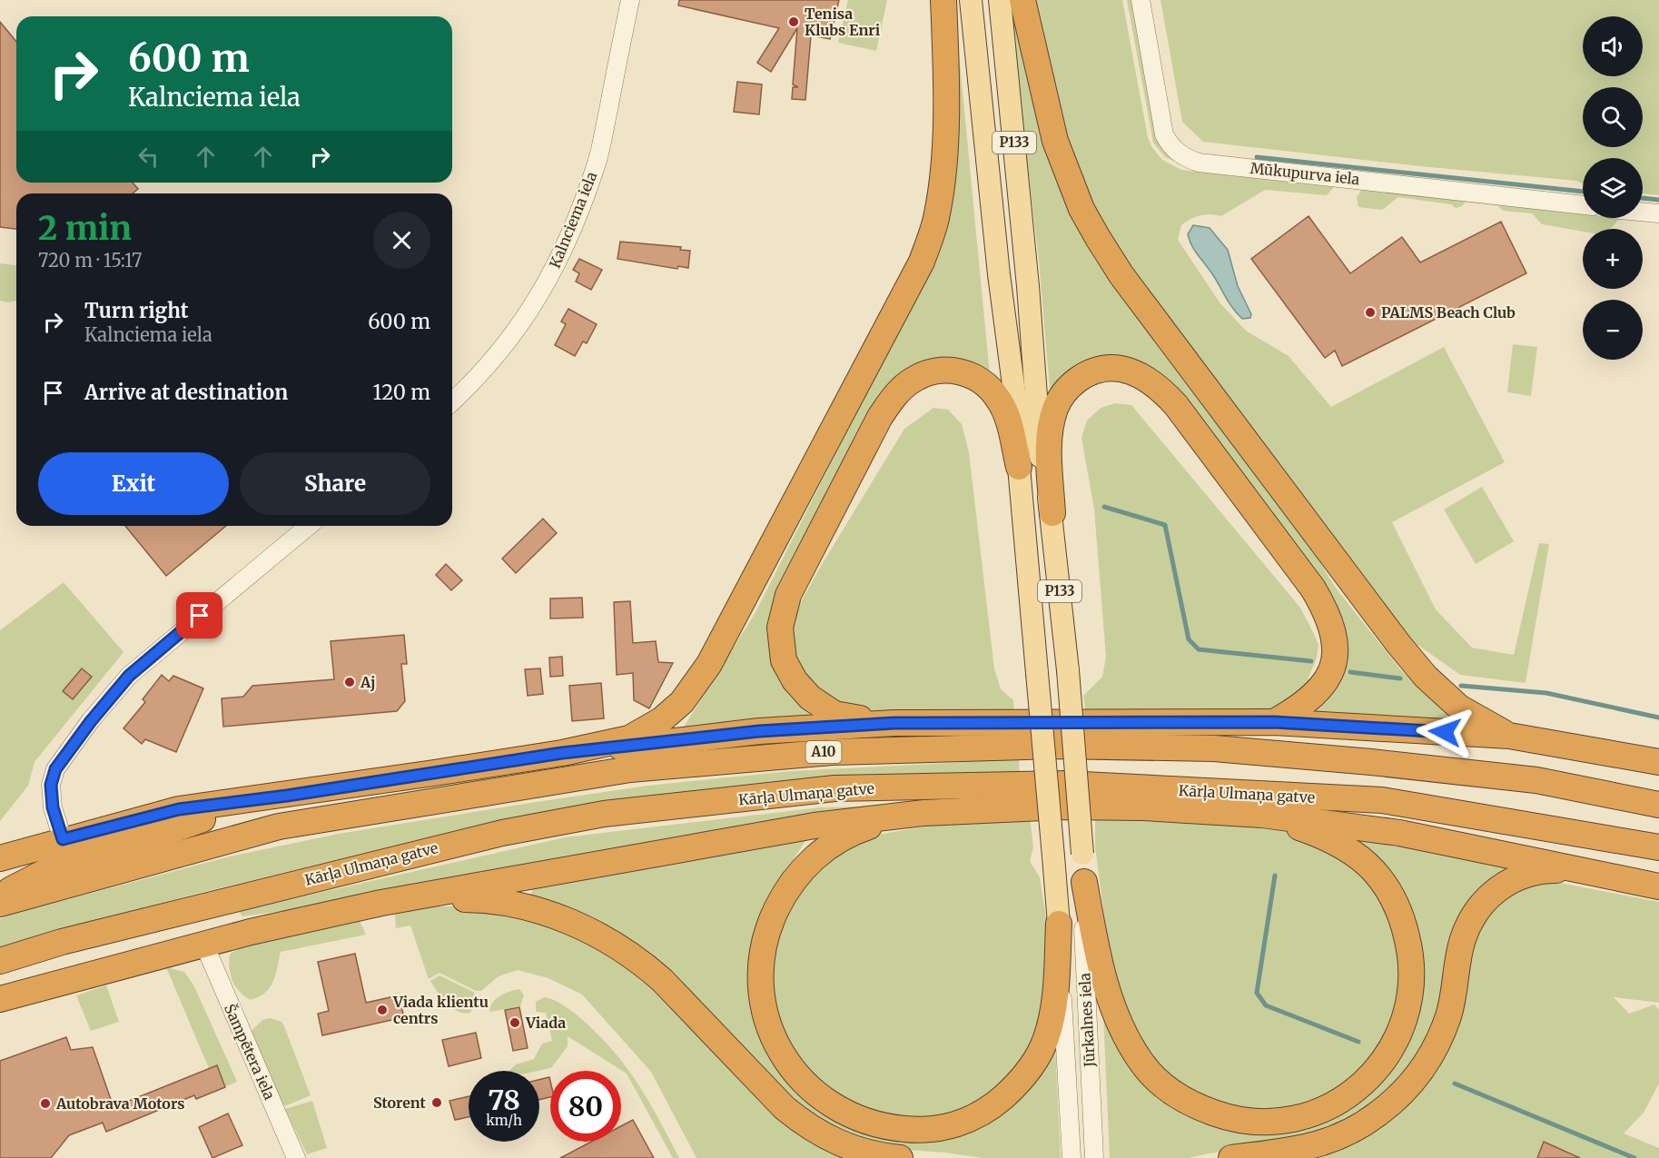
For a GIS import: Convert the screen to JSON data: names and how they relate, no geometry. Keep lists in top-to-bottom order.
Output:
{
  "streets": {
    "highway": ["A10", "Kārļa Ulmaņa gatve"],
    "main road": ["P133"],
    "street": [
      "Mūkupurva iela",
      "Kalnciema iela",
      "Jūrkalnes iela",
      "Šampētera iela"
    ]
  },
  "crossings": [
    ["P133", "Jūrkalnes iela"]
  ],
  "places": [
    "Tenisa Klubs Enri",
    "PALMS Beach Club",
    "Aj",
    "Viada klientu centrs",
    "Viada",
    "Storent",
    "Autobrava Motors"
  ],
  "page": {
    "map_buttons": ["+", "−"],
    "turn": ["600 m", "Kalnciema iela"],
    "heading": ["2 min", "720 m · 15:17"],
    "list": [
      {
        "name": "Turn right",
        "note": "Kalnciema iela",
        "value": "600 m"
      },
      {
        "name": "Arrive at destination",
        "value": "120 m"
      }
    ],
    "buttons": ["Exit", "Share"],
    "speed": "78 km/h",
    "limit": "80"
  }
}
